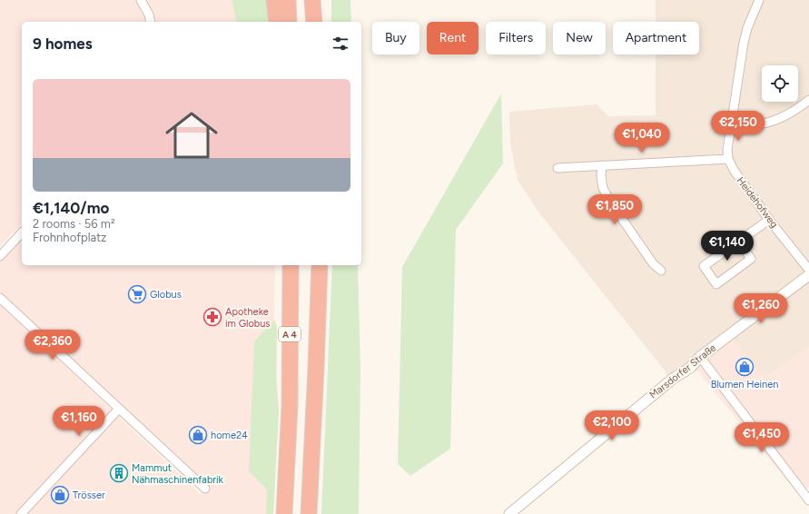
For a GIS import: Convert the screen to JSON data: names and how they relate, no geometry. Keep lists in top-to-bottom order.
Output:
{
  "streets": {
    "highway": ["A 4"],
    "street": ["Heidehofweg", "Marsdorfer Straße"]
  },
  "places": {
    "supermarket": ["Globus"],
    "pharmacy": ["Apotheke im Globus"],
    "shop": ["Blumen Heinen", "home24", "Trösser"],
    "building": ["Mammut Nähmaschinenfabrik"]
  },
  "page": {
    "chip": [
      "Buy",
      "Rent",
      "Filters",
      "New",
      "Apartment"
    ],
    "heading": "9 homes",
    "list": [
      {
        "name": "€1,140/mo",
        "note": "2 rooms · 56 m² · Frohnhofplatz"
      }
    ],
    "price": [
      "€2,150",
      "€1,040",
      "€1,850",
      "€1,140",
      "€1,260",
      "€2,360",
      "€1,160",
      "€2,100",
      "€1,450"
    ]
  }
}
